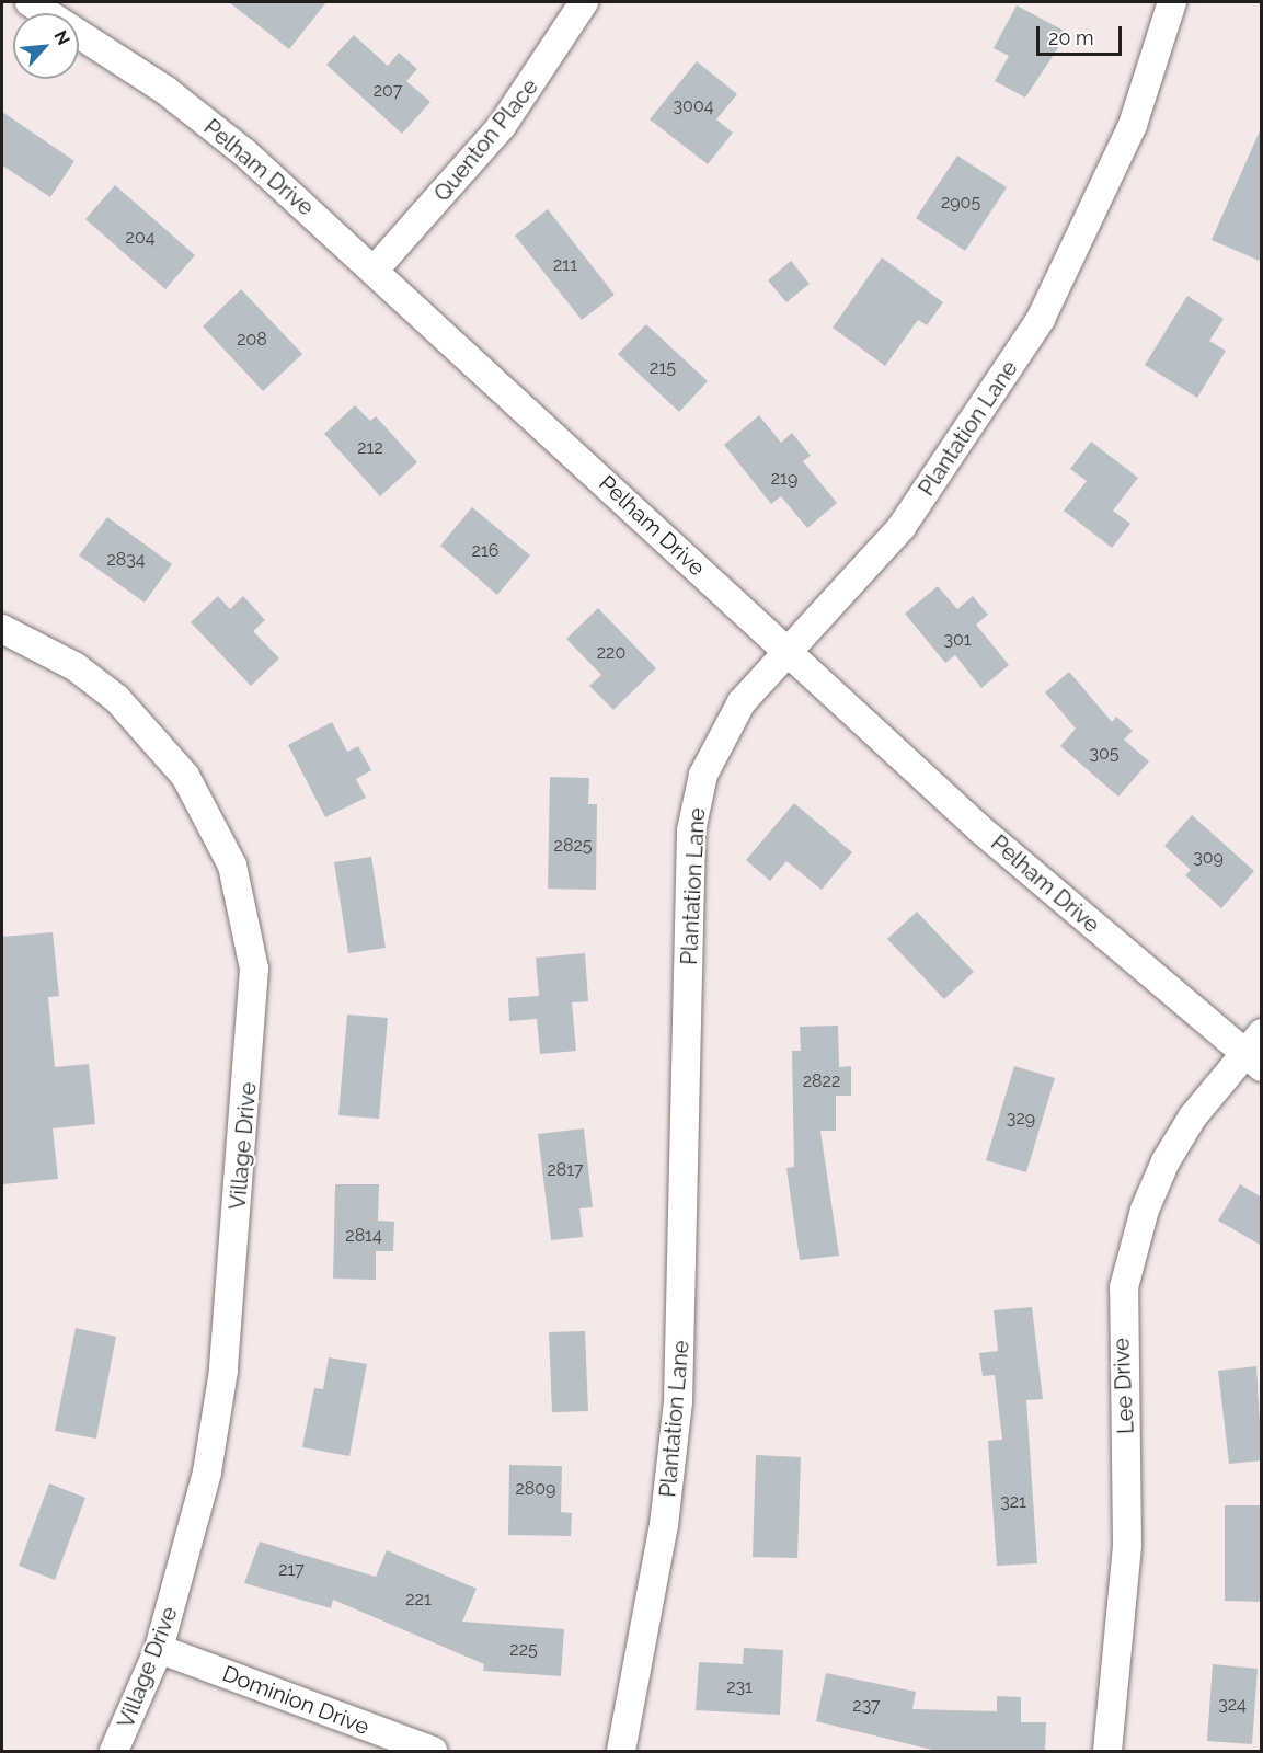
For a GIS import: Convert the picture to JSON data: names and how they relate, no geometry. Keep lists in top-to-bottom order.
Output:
{
  "streets": {
    "street": [
      "Quenton Place",
      "Pelham Drive",
      "Plantation Lane",
      "Village Drive",
      "Lee Drive",
      "Dominion Drive"
    ]
  },
  "crossings": [
    ["Quenton Place", "Pelham Drive"],
    ["Pelham Drive", "Plantation Lane"],
    ["Pelham Drive", "Lee Drive"],
    ["Village Drive", "Dominion Drive"]
  ],
  "house_numbers": [
    "207",
    "3004",
    "2905",
    "204",
    "211",
    "208",
    "215",
    "212",
    "219",
    "216",
    "2834",
    "301",
    "220",
    "305",
    "2825",
    "309",
    "2822",
    "329",
    "2817",
    "2814",
    "2809",
    "321",
    "217",
    "221",
    "225",
    "231",
    "324",
    "237"
  ],
  "scale_bar": "20 m",
  "north": "top right"
}
